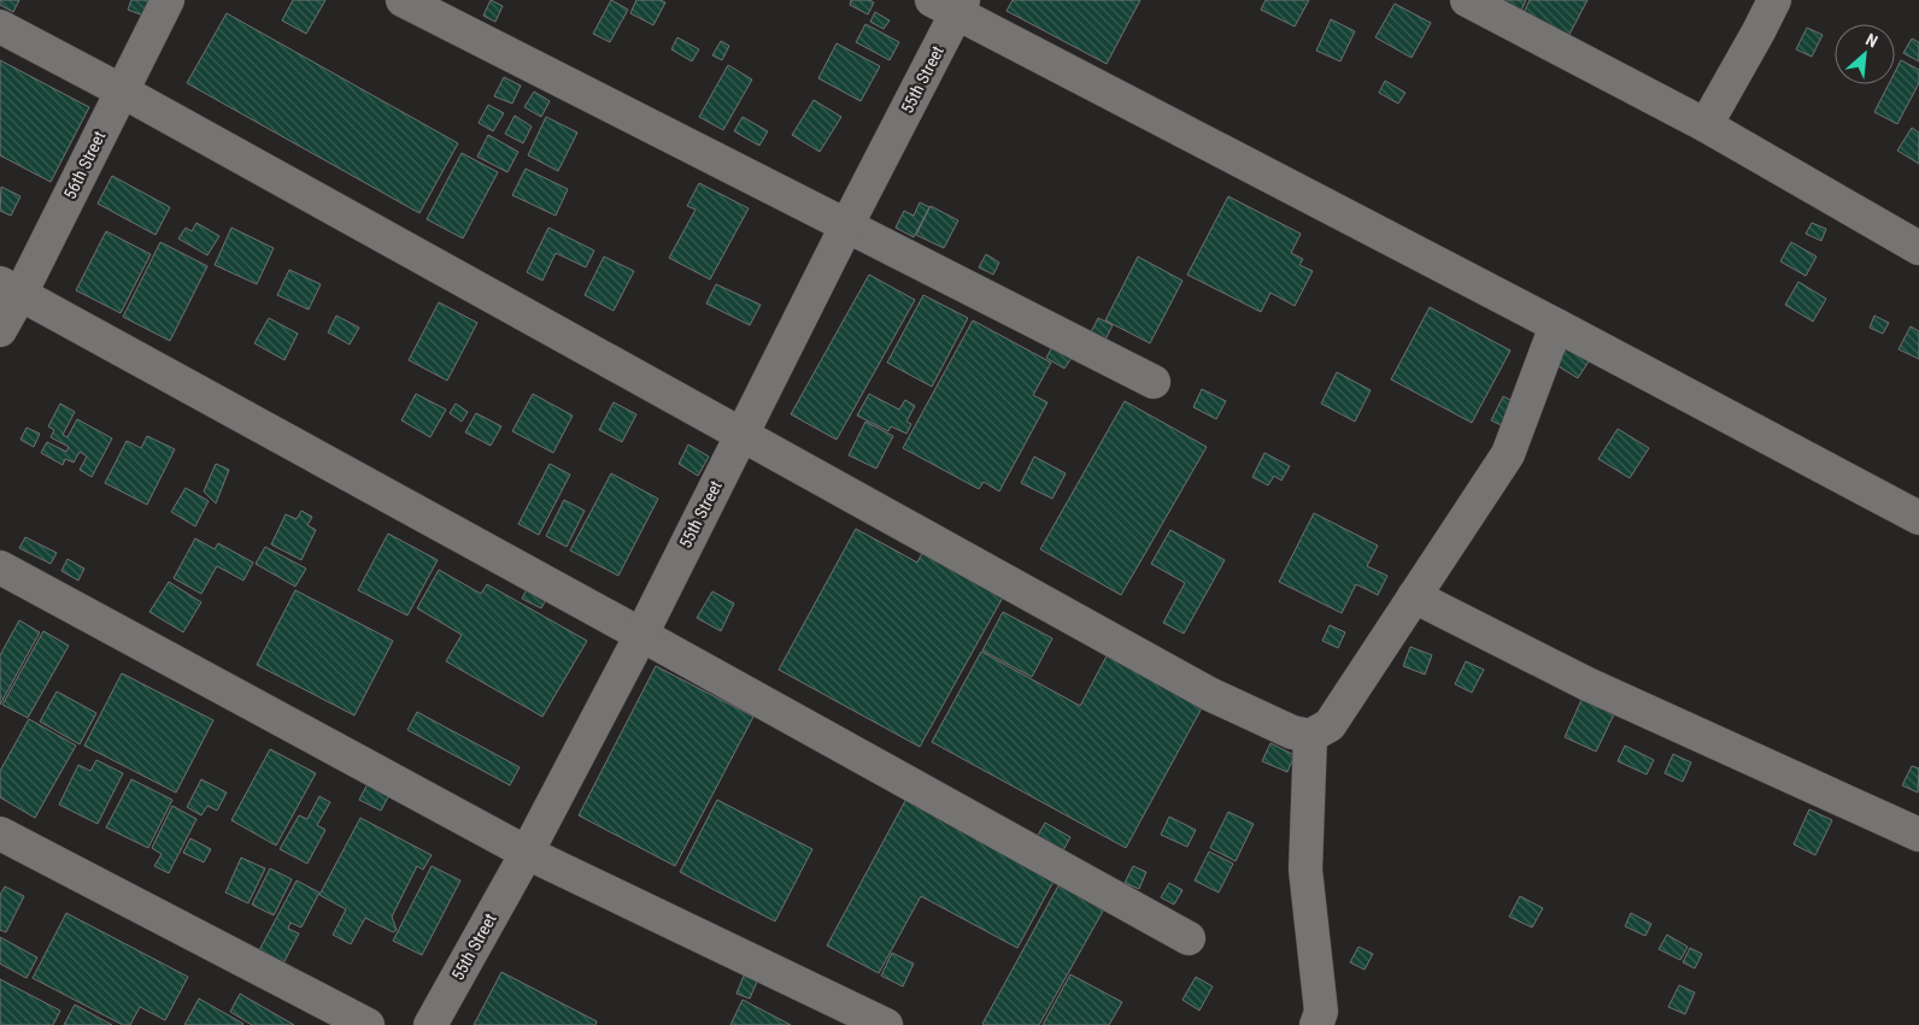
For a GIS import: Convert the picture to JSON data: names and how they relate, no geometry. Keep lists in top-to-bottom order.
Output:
{
  "streets": {
    "street": ["55th Street", "56th Street"]
  },
  "north": "top right"
}
